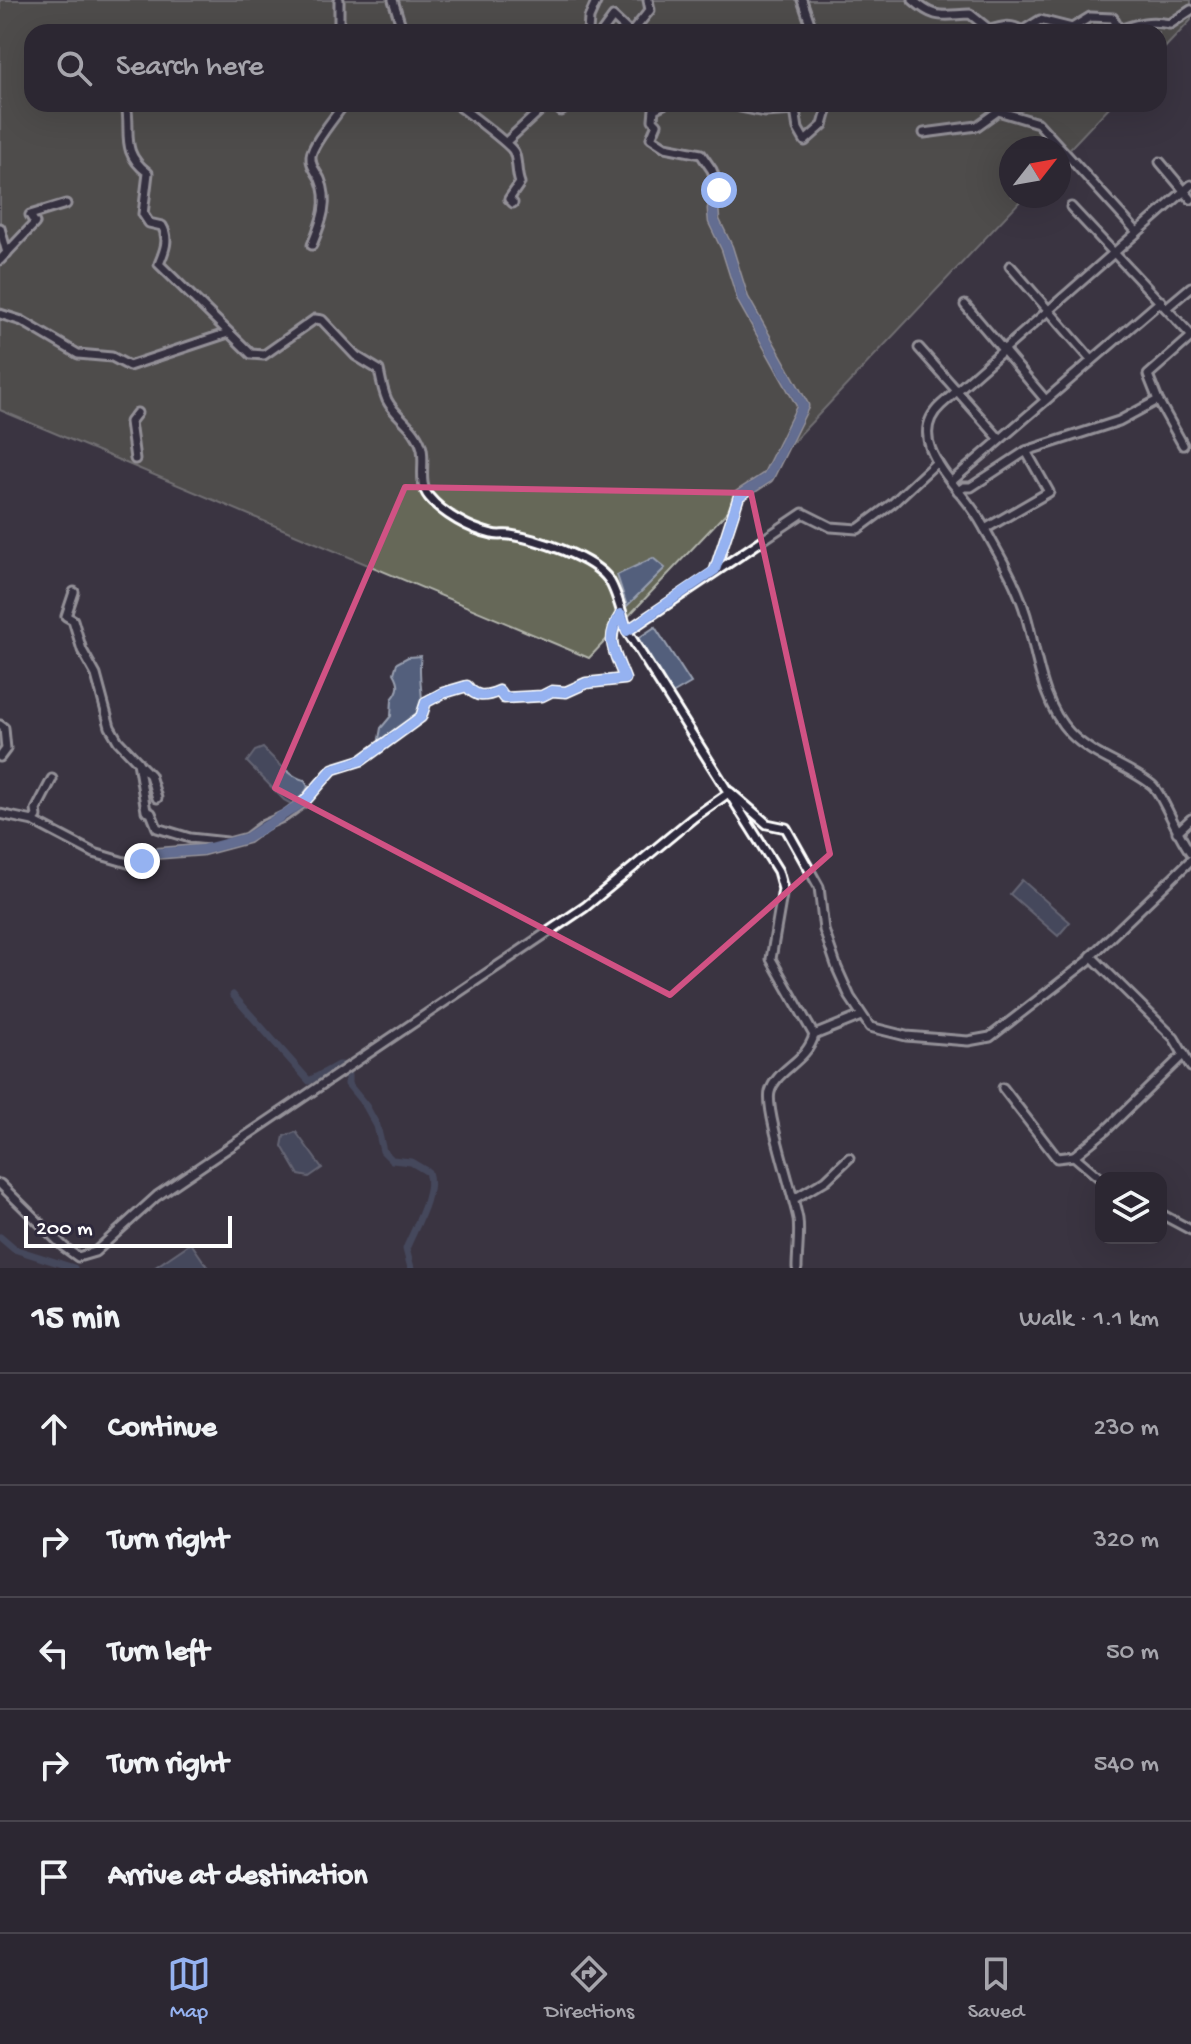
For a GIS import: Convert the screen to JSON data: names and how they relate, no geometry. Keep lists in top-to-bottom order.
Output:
{
  "scale_bar": "200 m",
  "north": "top right",
  "page": {
    "search": "Search here",
    "scale": "200 m",
    "heading": ["15 min", "Walk · 1.1 km"],
    "list": [
      ["Continue", "230 m"],
      ["Turn right", "320 m"],
      ["Turn left", "50 m"],
      ["Turn right", "540 m"],
      "Arrive at destination"
    ],
    "nav": ["Map", "Directions", "Saved"]
  }
}
